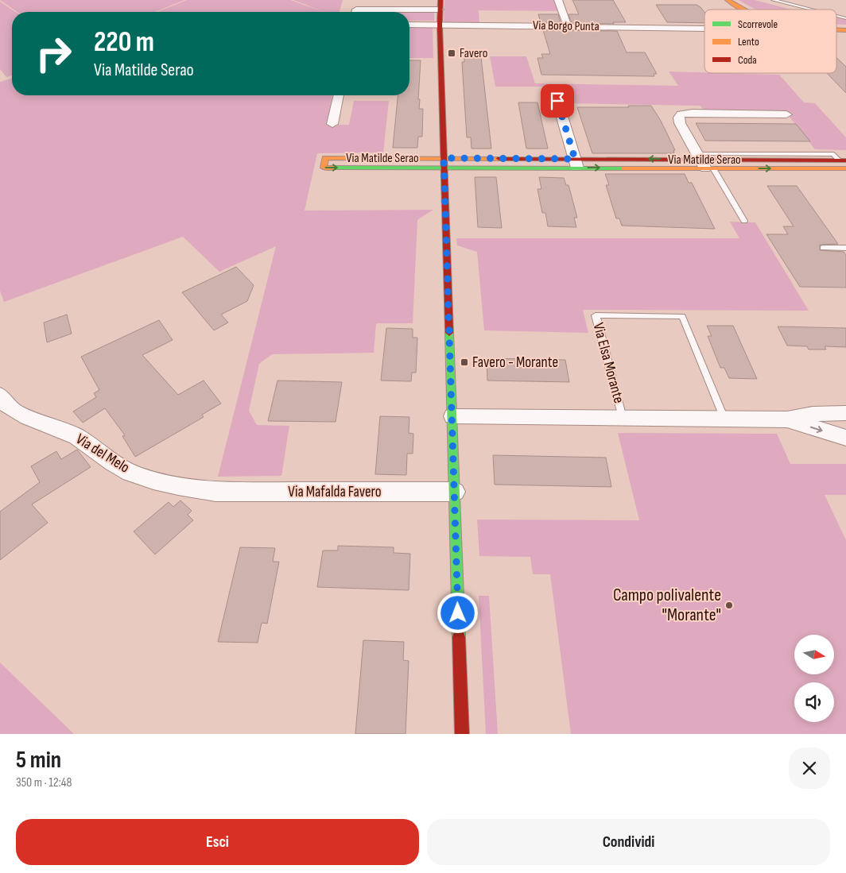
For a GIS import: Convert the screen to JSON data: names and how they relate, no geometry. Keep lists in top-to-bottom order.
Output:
{
  "streets": {
    "street": [
      "Via Borgo Punta",
      "Via Matilde Serao",
      "Via Elsa Morante",
      "Via del Melo",
      "Via Mafalda Favero"
    ]
  },
  "crossings": [
    ["Via del Melo", "Via Mafalda Favero"]
  ],
  "places": {
    "transit": ["Favero", "Favero - Morante"],
    "other": ["Campo polivalente \"Morante\""]
  },
  "legend": ["Scorrevole", "Lento", "Coda"],
  "north": "right",
  "page": {
    "turn": ["220 m", "Via Matilde Serao"],
    "heading": ["5 min", "350 m · 12:48"],
    "buttons": ["Esci", "Condividi"]
  }
}
